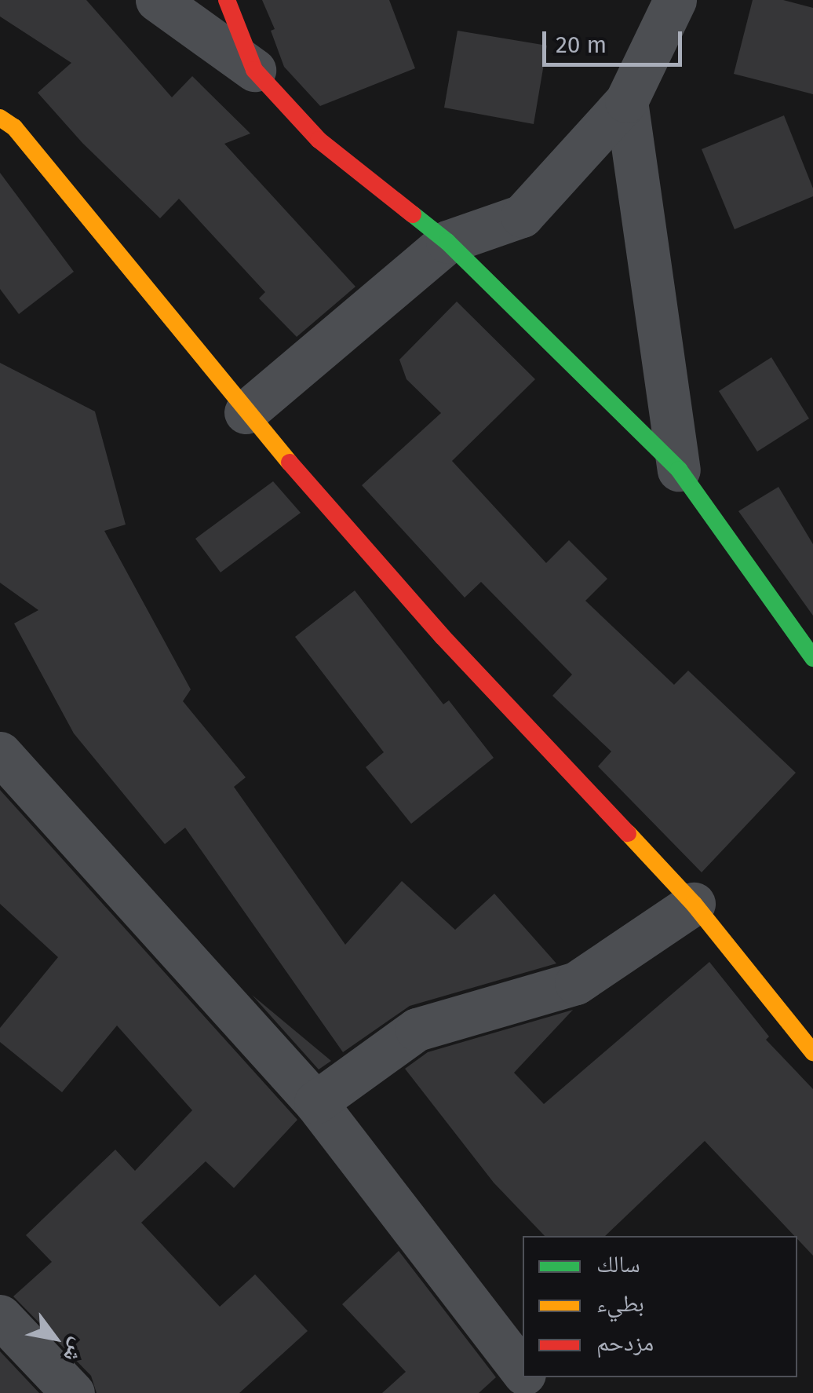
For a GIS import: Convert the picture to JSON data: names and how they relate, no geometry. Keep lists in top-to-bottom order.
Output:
{
  "legend": ["سالك", "بطيء", "مزدحم"],
  "scale_bar": "20 m",
  "north": "bottom right"
}
